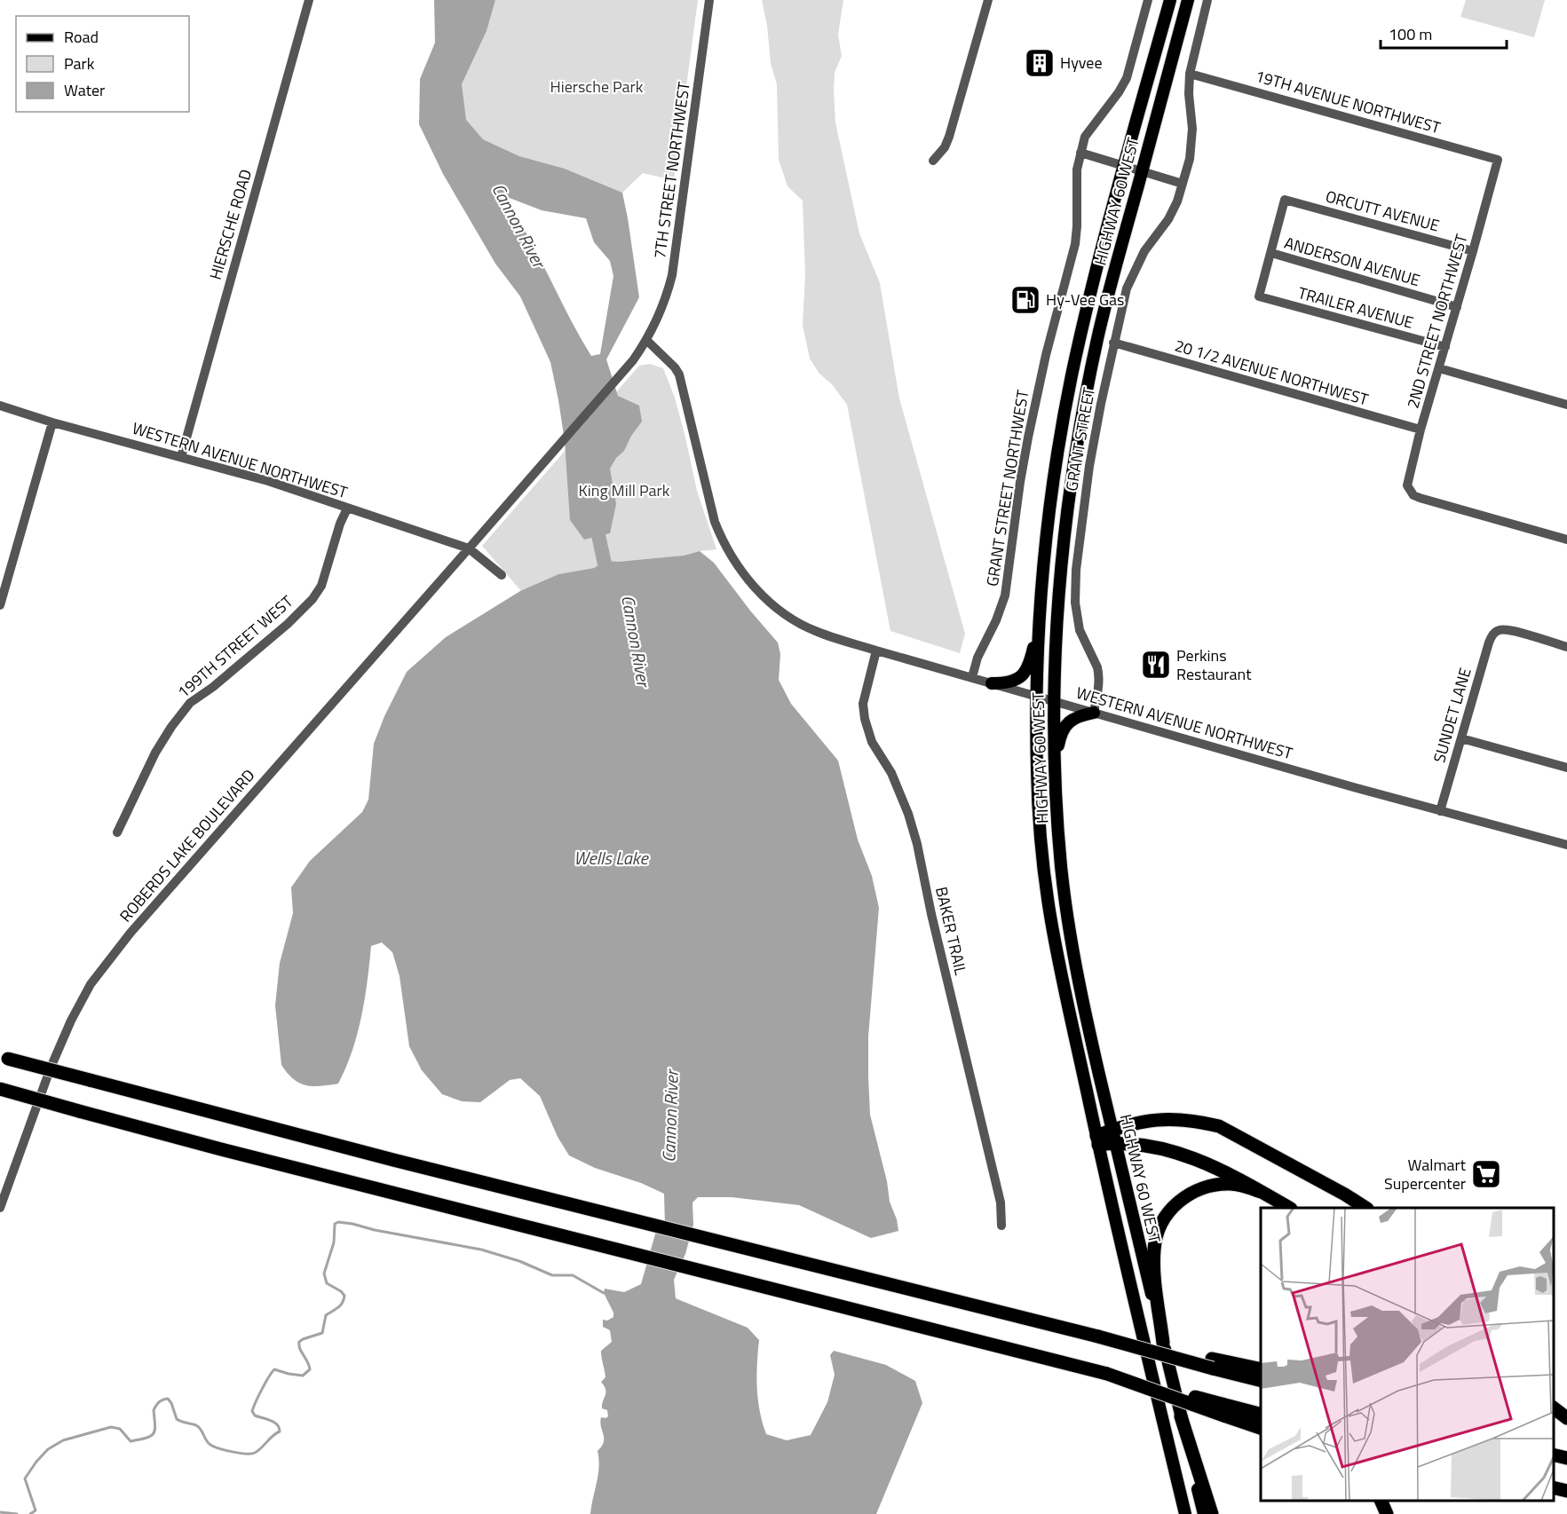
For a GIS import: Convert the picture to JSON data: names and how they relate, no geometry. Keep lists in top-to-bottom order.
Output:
{
  "streets": {
    "main road": ["HIGHWAY 60 WEST"],
    "street": [
      "19TH AVENUE NORTHWEST",
      "7TH STREET NORTHWEST",
      "ORCUTT AVENUE",
      "HIERSCHE ROAD",
      "ANDERSON AVENUE",
      "TRAILER AVENUE",
      "2ND STREET NORTHWEST",
      "20 1/2 AVENUE NORTHWEST",
      "GRANT STREET",
      "WESTERN AVENUE NORTHWEST",
      "GRANT STREET NORTHWEST",
      "199TH STREET WEST",
      "SUNDET LANE",
      "ROBERDS LAKE BOULEVARD",
      "BAKER TRAIL"
    ]
  },
  "crossings": [
    ["19TH AVENUE NORTHWEST", "2ND STREET NORTHWEST"],
    ["19TH AVENUE NORTHWEST", "GRANT STREET"],
    ["7TH STREET NORTHWEST", "WESTERN AVENUE NORTHWEST"],
    ["7TH STREET NORTHWEST", "ROBERDS LAKE BOULEVARD"],
    ["HIGHWAY 60 WEST", "WESTERN AVENUE NORTHWEST"],
    ["ORCUTT AVENUE", "ANDERSON AVENUE"],
    ["ORCUTT AVENUE", "TRAILER AVENUE"],
    ["ORCUTT AVENUE", "2ND STREET NORTHWEST"],
    ["HIERSCHE ROAD", "WESTERN AVENUE NORTHWEST"],
    ["ANDERSON AVENUE", "TRAILER AVENUE"],
    ["ANDERSON AVENUE", "2ND STREET NORTHWEST"],
    ["TRAILER AVENUE", "2ND STREET NORTHWEST"],
    ["2ND STREET NORTHWEST", "20 1/2 AVENUE NORTHWEST"],
    ["20 1/2 AVENUE NORTHWEST", "GRANT STREET"],
    ["GRANT STREET", "WESTERN AVENUE NORTHWEST"],
    ["WESTERN AVENUE NORTHWEST", "GRANT STREET NORTHWEST"],
    ["WESTERN AVENUE NORTHWEST", "199TH STREET WEST"],
    ["WESTERN AVENUE NORTHWEST", "SUNDET LANE"],
    ["WESTERN AVENUE NORTHWEST", "ROBERDS LAKE BOULEVARD"],
    ["WESTERN AVENUE NORTHWEST", "BAKER TRAIL"]
  ],
  "water": ["Cannon River", "Wells Lake"],
  "parks": ["Hiersche Park", "King Mill Park"],
  "places": {
    "building": ["Hyvee"],
    "fuel station": ["Hy-Vee Gas"],
    "restaurant": ["Perkins Restaurant"],
    "supermarket": ["Walmart Supercenter"]
  },
  "legend": ["Road", "Park", "Water"],
  "scale_bar": "100 m"
}
